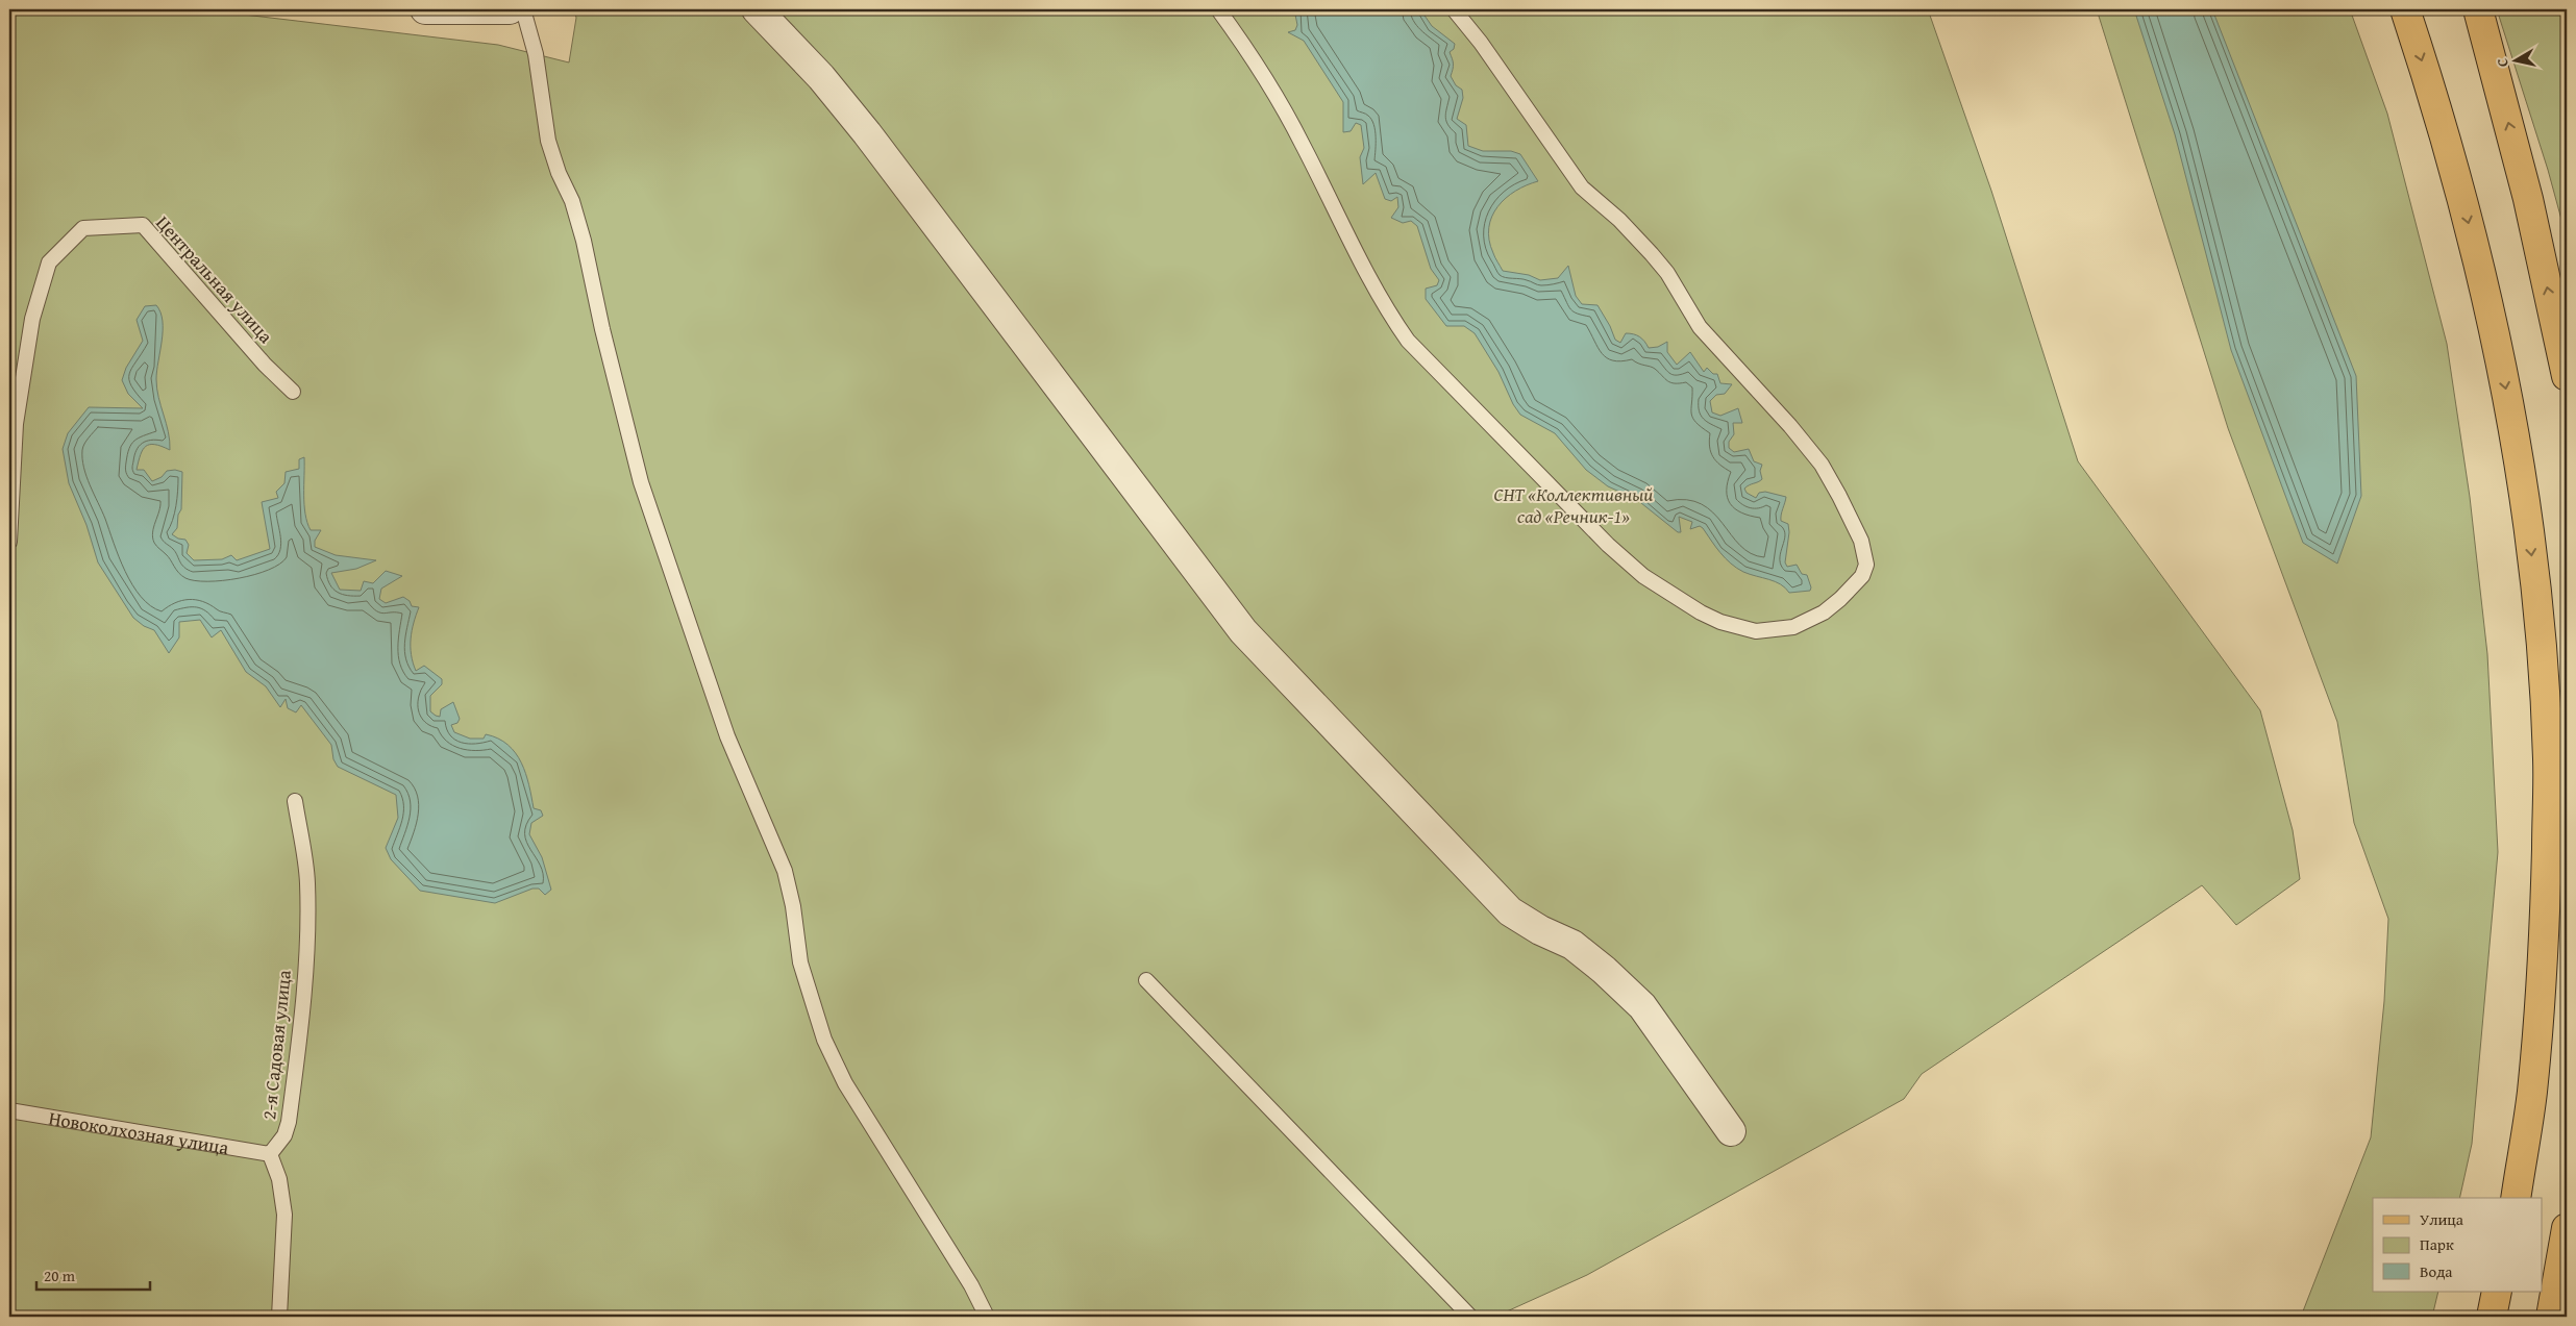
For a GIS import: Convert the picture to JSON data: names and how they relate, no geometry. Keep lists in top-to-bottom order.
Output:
{
  "streets": {
    "lane": ["Центральная улица", "2-я Садовая улица", "Новоколхозная улица"]
  },
  "crossings": [
    ["2-я Садовая улица", "Новоколхозная улица"]
  ],
  "parks": ["СНТ «Коллективный сад «Речник-1»"],
  "legend": ["Улица", "Парк", "Вода"],
  "scale_bar": "20 m",
  "north": "left"
}
